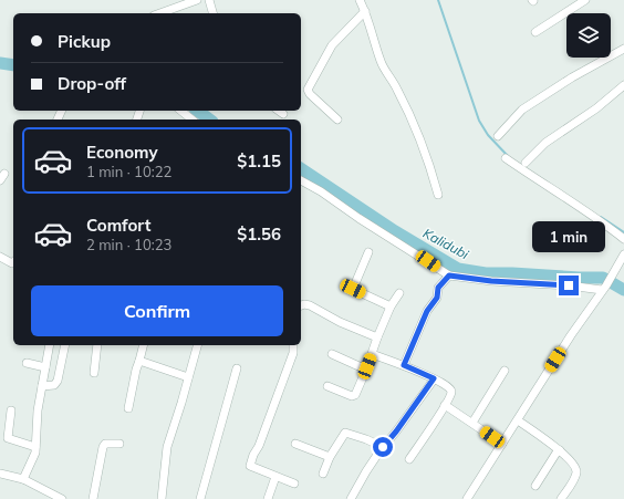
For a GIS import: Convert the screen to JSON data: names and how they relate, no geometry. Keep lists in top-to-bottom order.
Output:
{
  "water": ["Kalidubi"],
  "page": {
    "banner": ["Pickup", "Drop-off"],
    "list": [
      {
        "name": "Economy",
        "note": "1 min · 10:22",
        "value": "$1.15"
      },
      {
        "name": "Comfort",
        "note": "2 min · 10:23",
        "value": "$1.56"
      }
    ],
    "bubble": "1 min",
    "buttons": "Confirm"
  }
}
